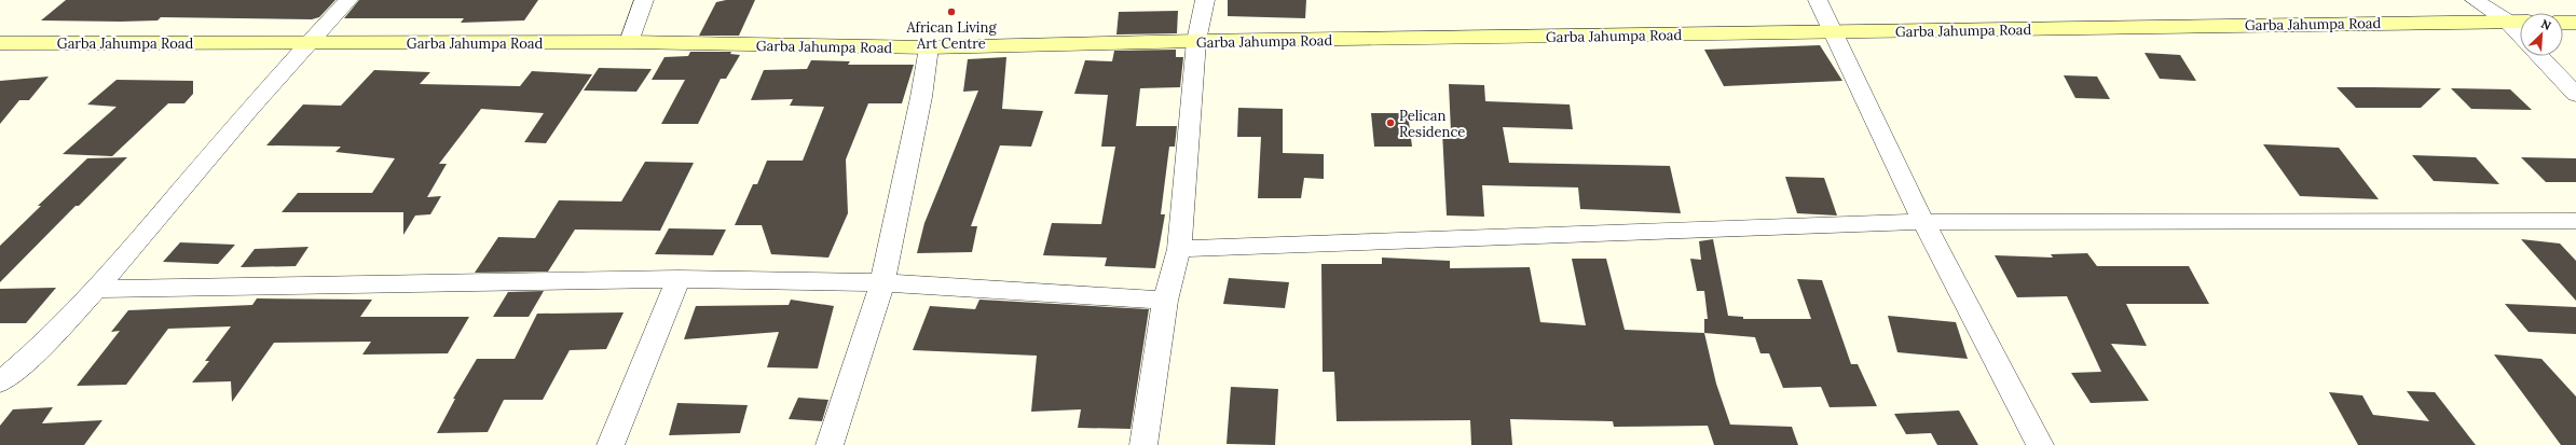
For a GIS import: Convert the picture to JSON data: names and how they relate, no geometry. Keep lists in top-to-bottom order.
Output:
{
  "streets": {
    "street": ["Garba Jahumpa Road"]
  },
  "places": ["African Living Art Centre", "Pelican Residence"],
  "north": "top right"
}
